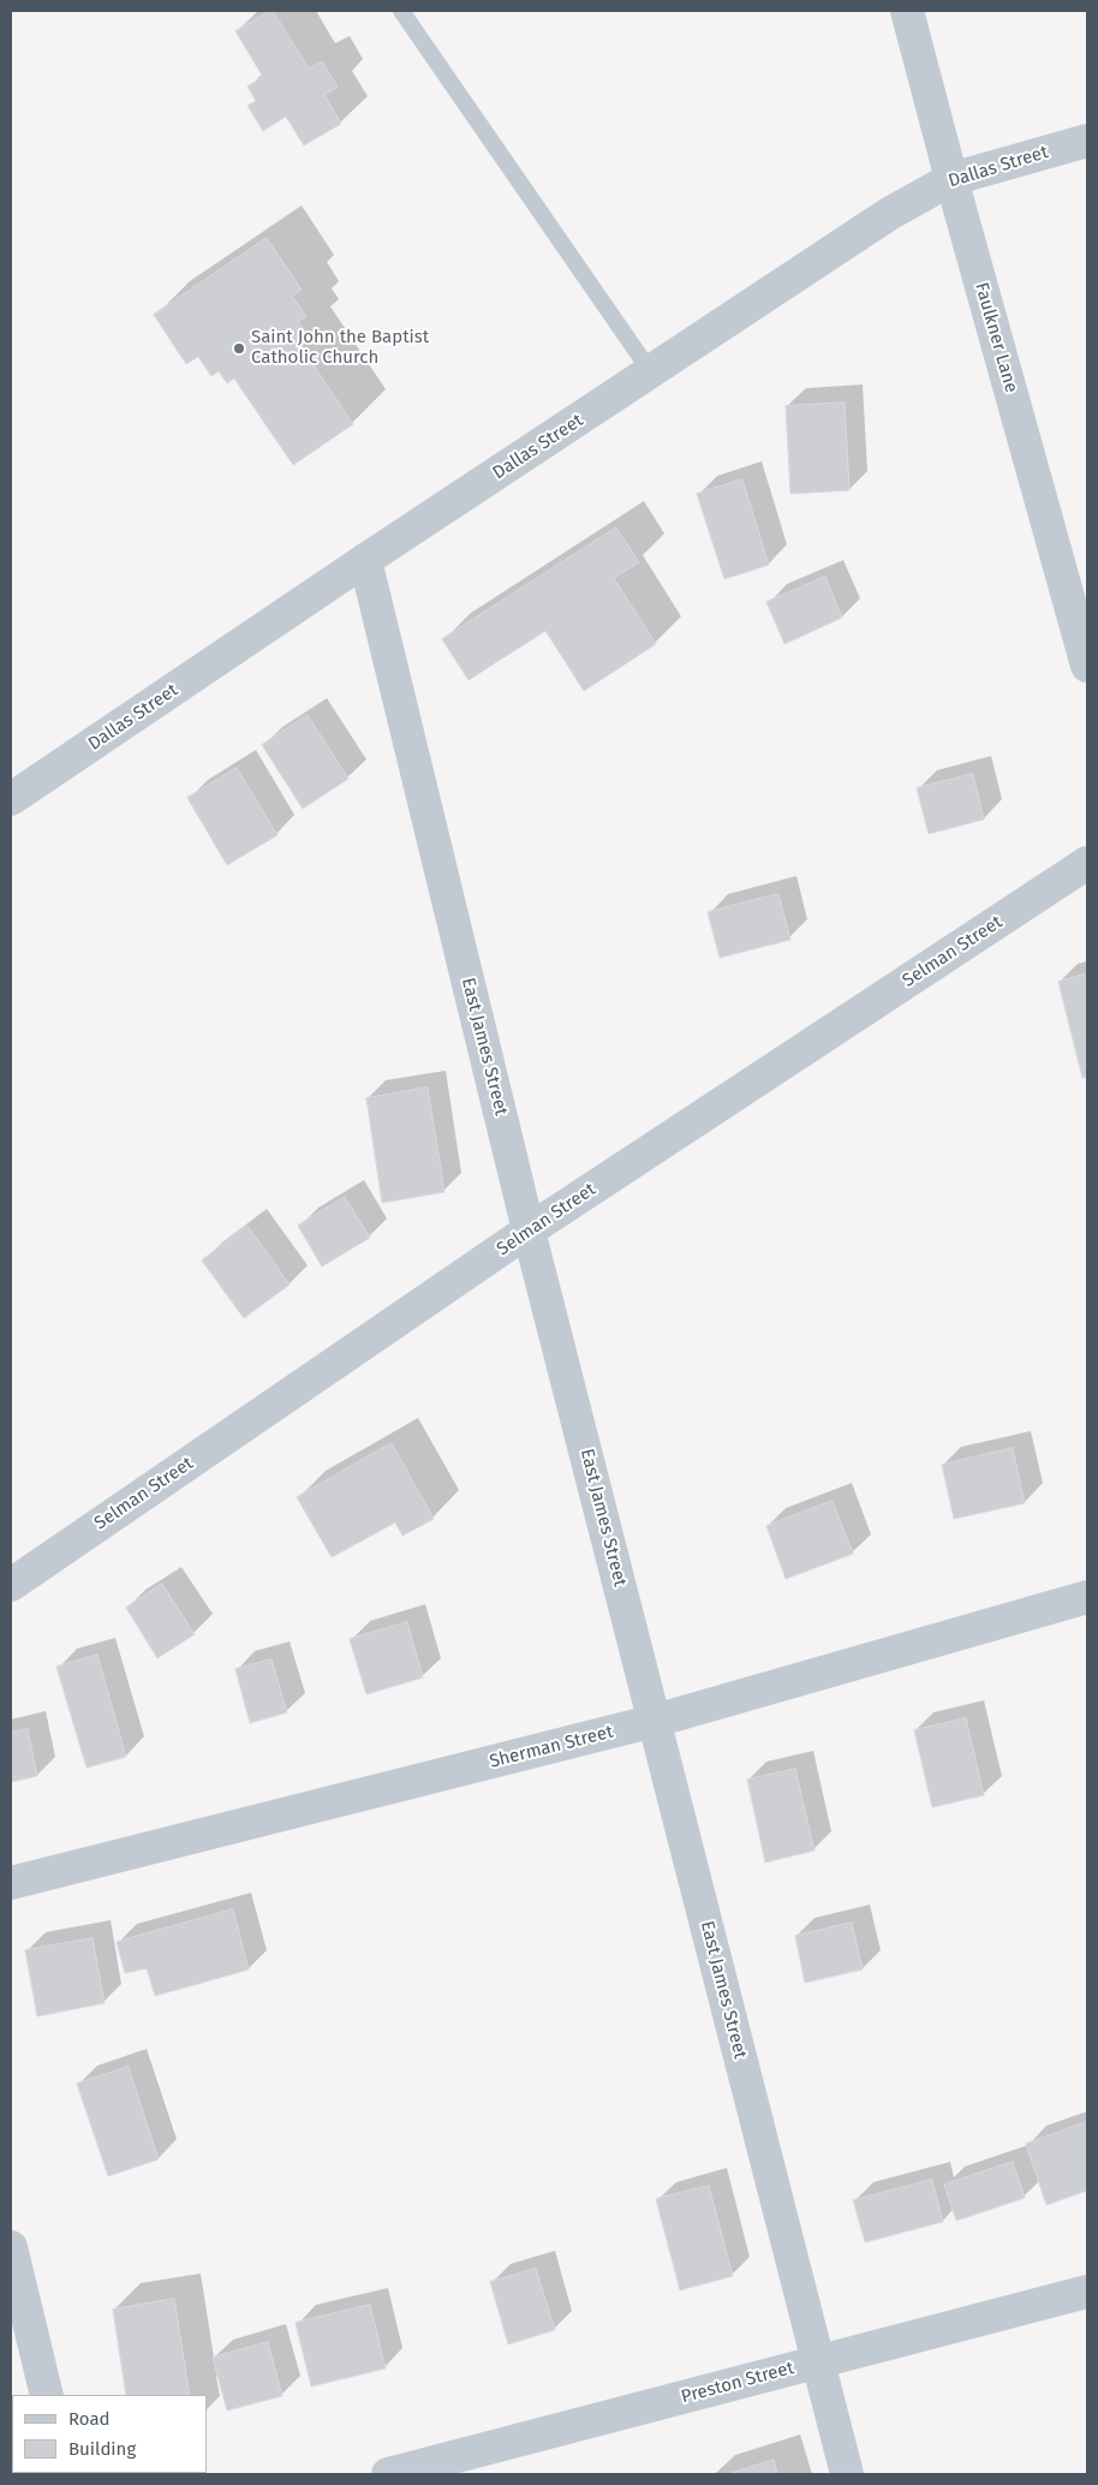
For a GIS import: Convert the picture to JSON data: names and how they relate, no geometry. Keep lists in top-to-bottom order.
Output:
{
  "streets": {
    "street": [
      "Dallas Street",
      "Faulkner Lane",
      "Selman Street",
      "East James Street",
      "Sherman Street",
      "Preston Street"
    ]
  },
  "crossings": [
    ["Dallas Street", "Faulkner Lane"],
    ["Dallas Street", "East James Street"],
    ["Selman Street", "East James Street"],
    ["East James Street", "Sherman Street"],
    ["East James Street", "Preston Street"]
  ],
  "places": ["Saint John the Baptist Catholic Church"],
  "legend": ["Road", "Building"]
}
